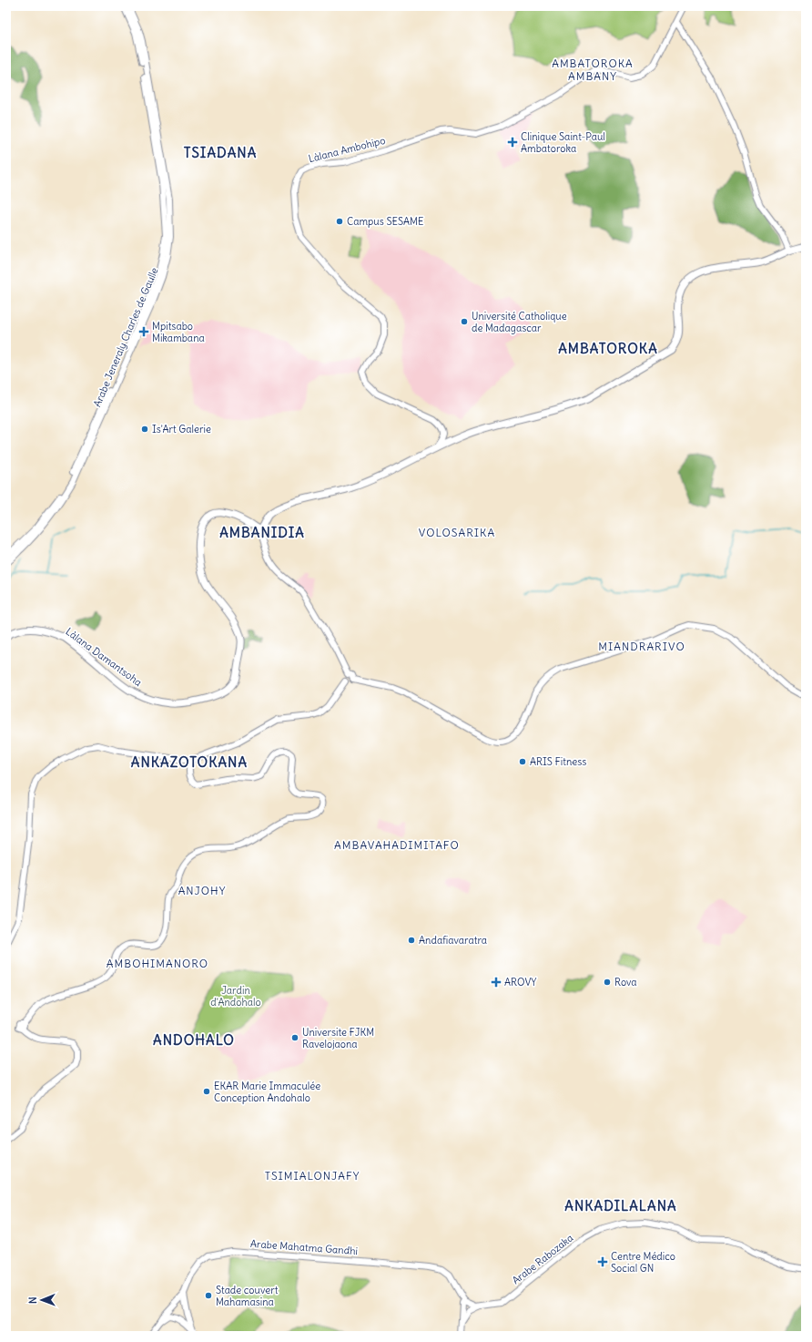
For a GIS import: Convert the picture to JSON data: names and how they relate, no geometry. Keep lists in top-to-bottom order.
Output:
{
  "streets": {
    "main road": ["Làlana Damantsoha"],
    "street": [
      "Làlana Ambohipo",
      "Arabe Jeneraly Charles de Gaulle",
      "Arabe Mahatma Gandhi",
      "Arabe Rabozaka"
    ]
  },
  "districts": [
    "AMBATOROKA AMBANY",
    "TSIADANA",
    "AMBATOROKA",
    "AMBANIDIA",
    "VOLOSARIKA",
    "MIANDRARIVO",
    "ANKAZOTOKANA",
    "AMBAVAHADIMITAFO",
    "ANJOHY",
    "AMBOHIMANORO",
    "ANDOHALO",
    "TSIMIALONJAFY",
    "ANKADILALANA"
  ],
  "parks": ["Jardin d'Andohalo"],
  "places": {
    "health": [
      "Clinique Saint-Paul Ambatoroka",
      "Mpitsabo Mikambana",
      "AROVY",
      "Centre Médico Social GN"
    ],
    "other": [
      "Campus SESAME",
      "Université Catholique de Madagascar",
      "Is'Art Galerie",
      "ARIS Fitness",
      "Andafiavaratra",
      "Rova",
      "Universite FJKM Ravelojaona",
      "EKAR Marie Immaculée Conception Andohalo",
      "Stade couvert Mahamasina"
    ]
  },
  "north": "left"
}
